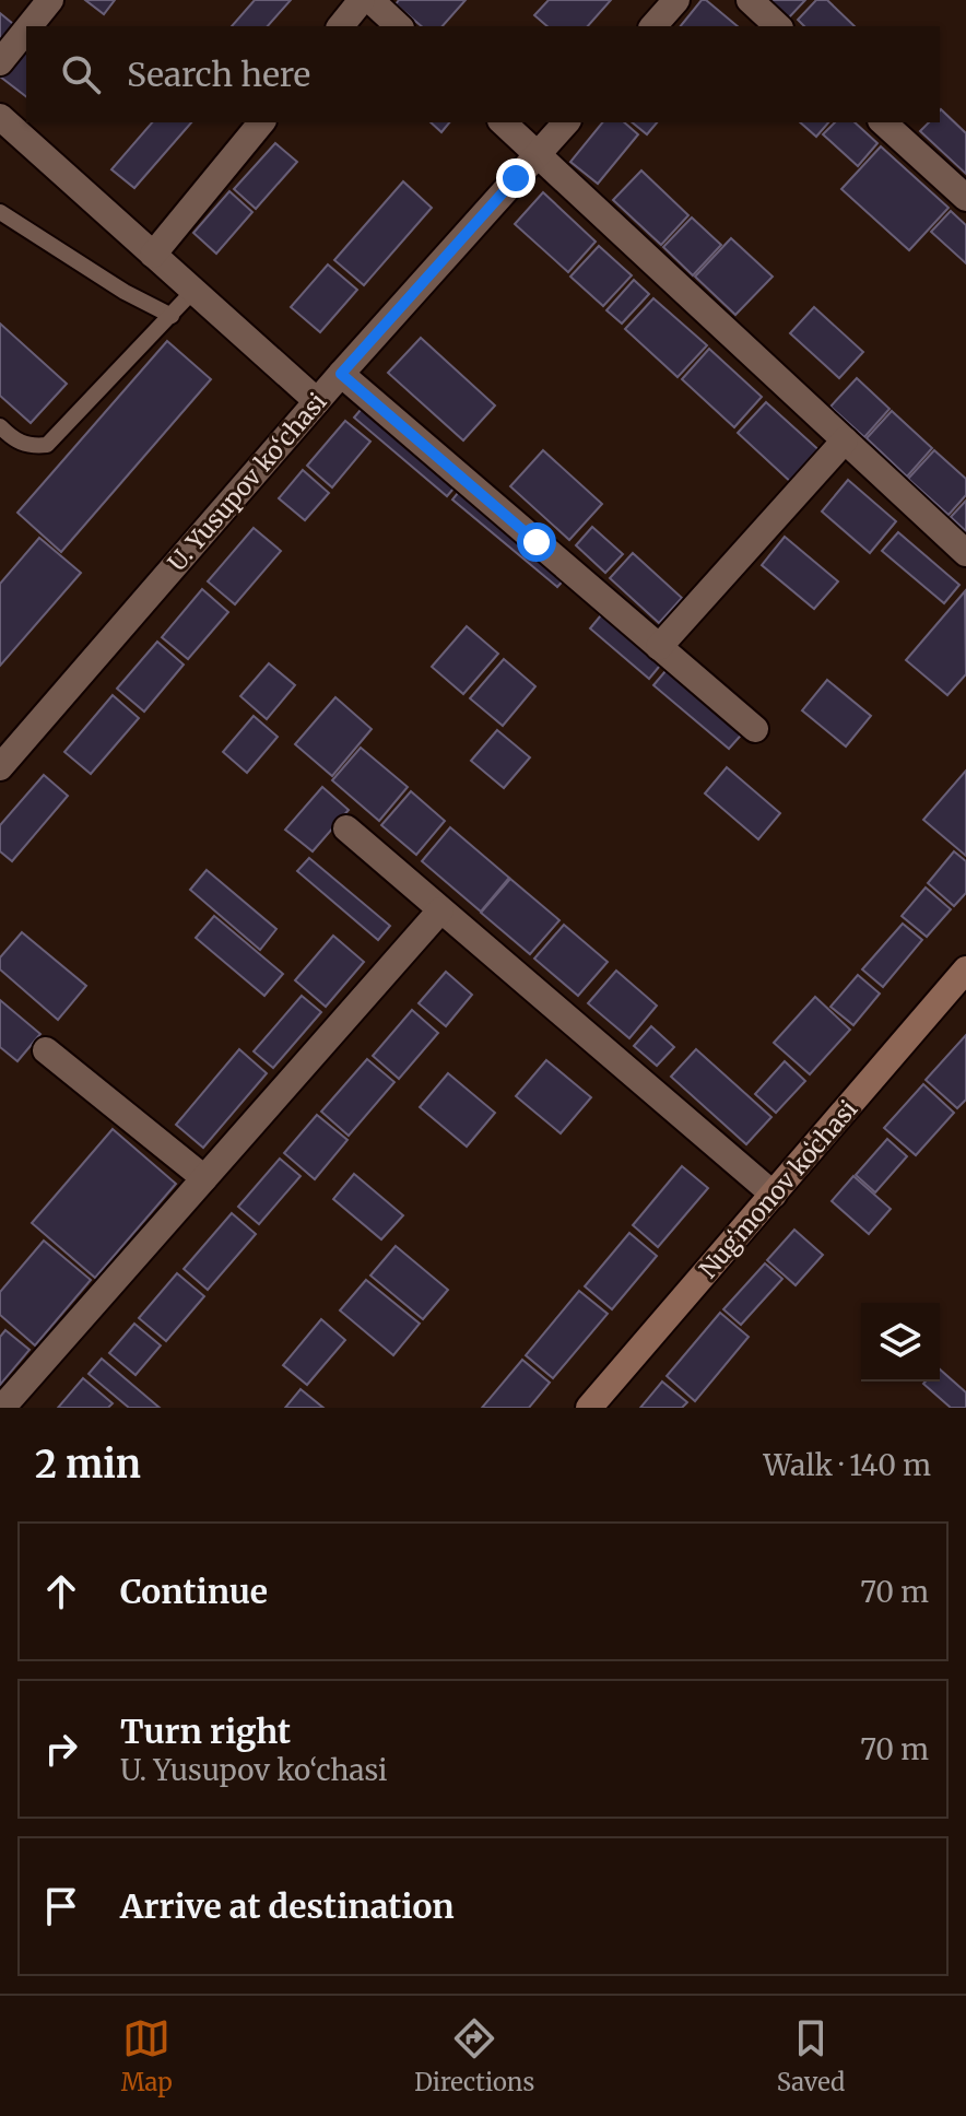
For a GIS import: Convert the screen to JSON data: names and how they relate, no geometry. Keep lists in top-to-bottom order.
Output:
{
  "streets": {
    "main road": ["Nugʻmonov koʻchasi"],
    "street": ["U. Yusupov ko‘chasi"]
  },
  "page": {
    "search": "Search here",
    "heading": ["2 min", "Walk · 140 m"],
    "list": [
      ["Continue", "70 m"],
      ["Turn right", "U. Yusupov ko‘chasi", "70 m"],
      "Arrive at destination"
    ],
    "nav": ["Map", "Directions", "Saved"]
  }
}
